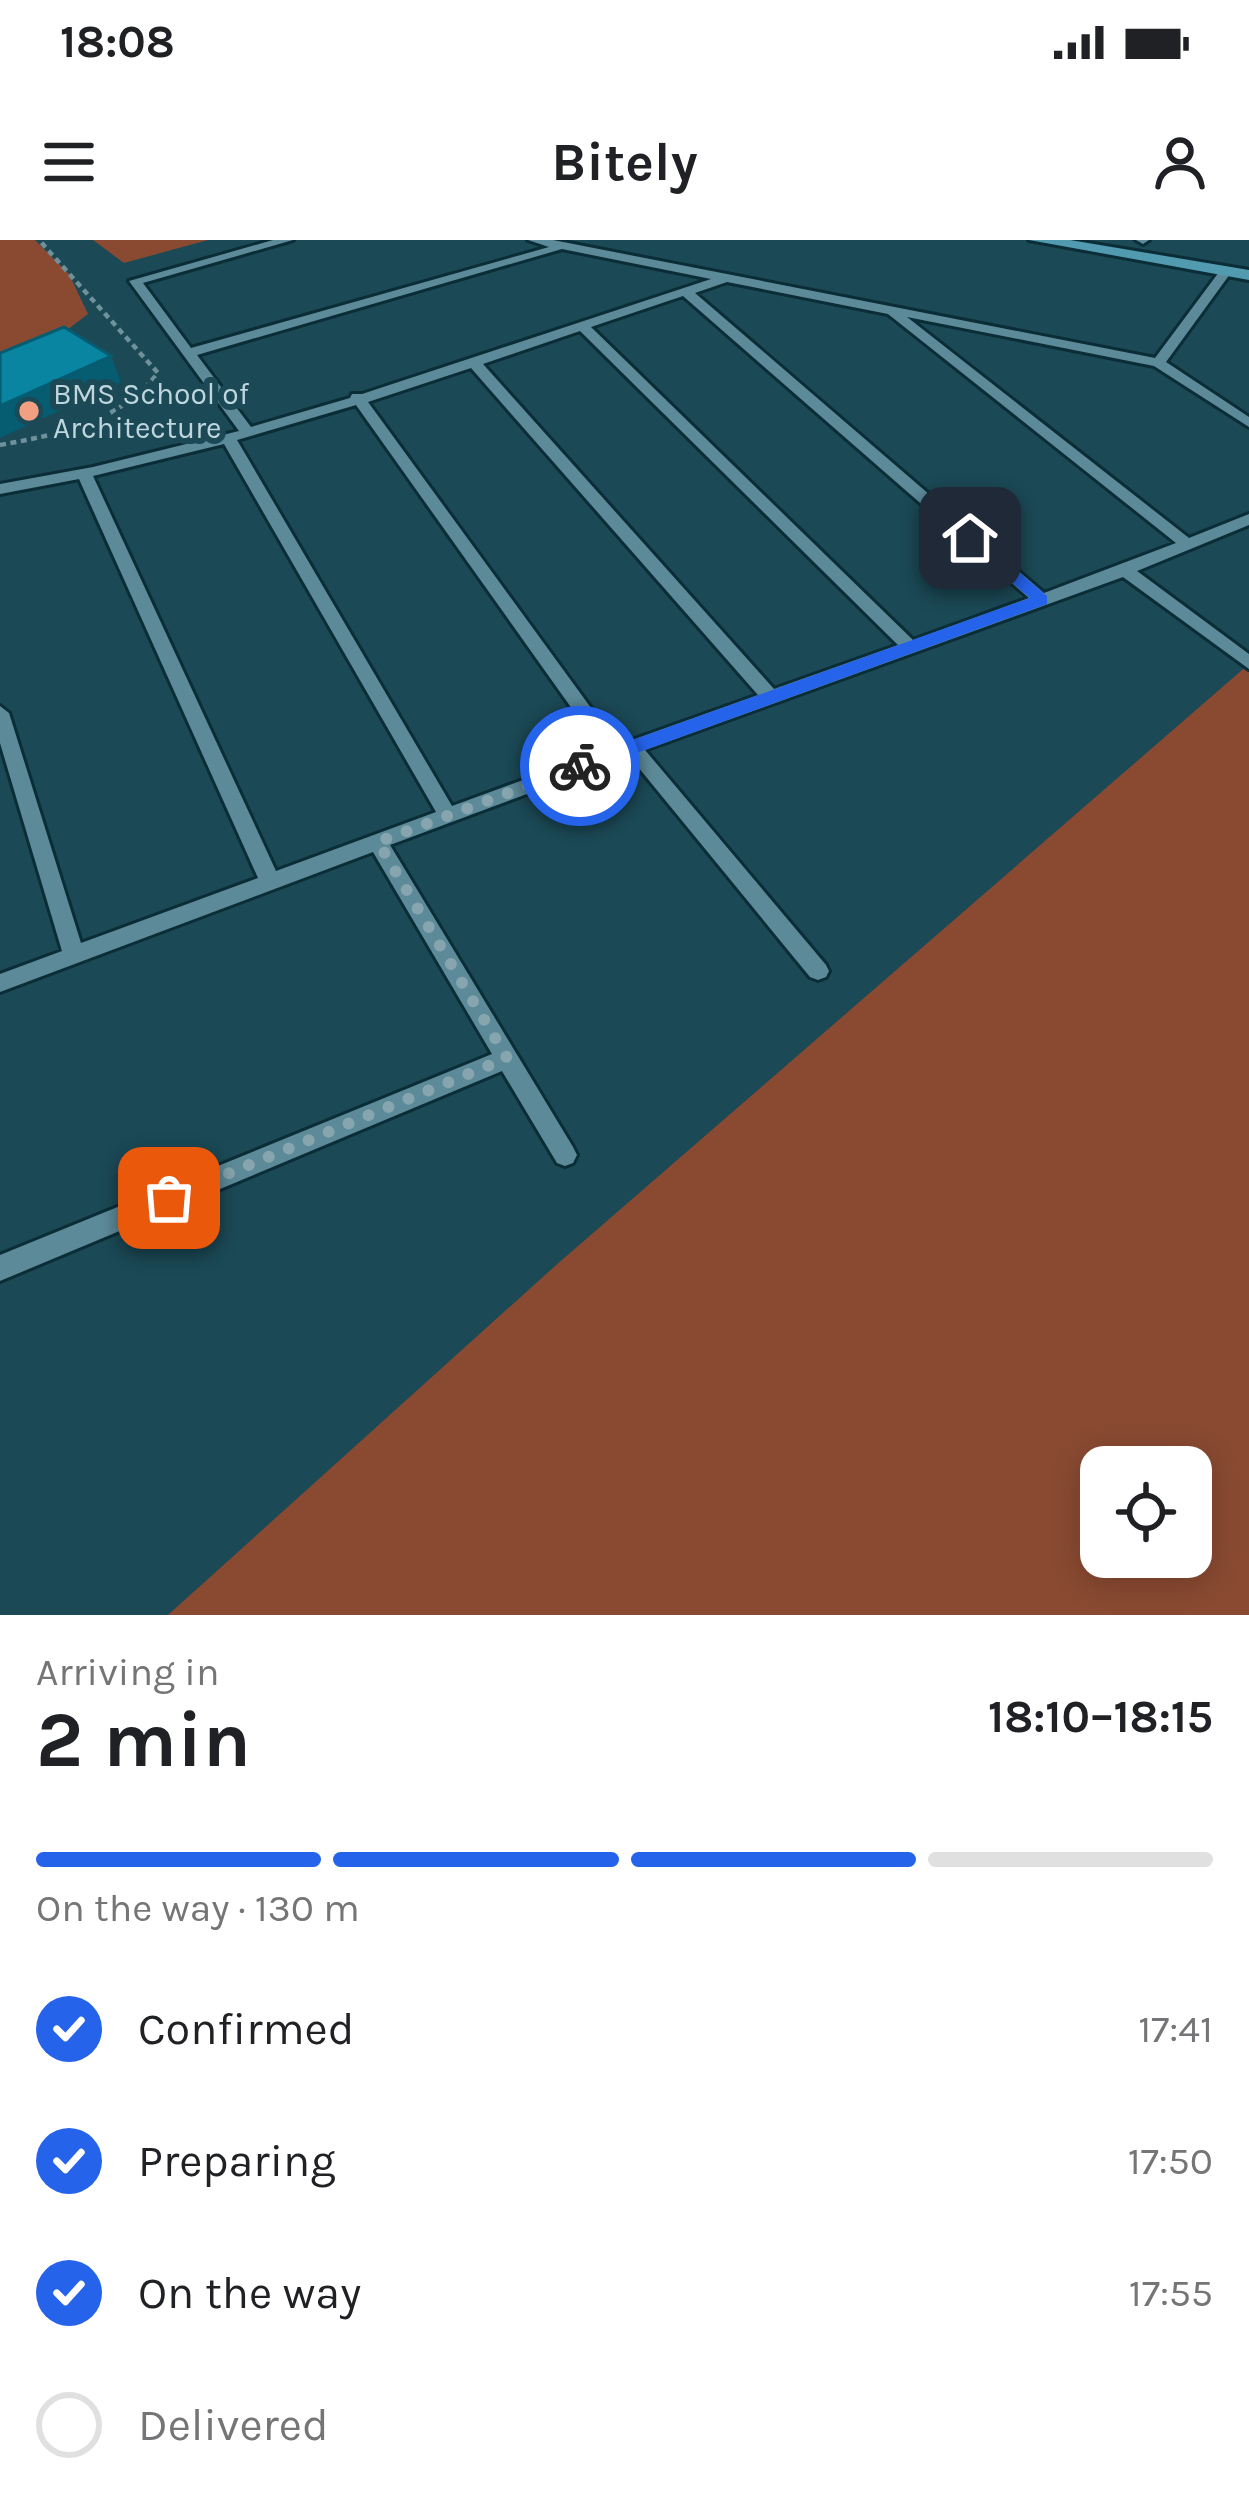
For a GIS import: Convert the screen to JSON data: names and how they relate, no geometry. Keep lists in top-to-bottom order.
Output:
{
  "places": ["BMS School of Architecture"],
  "page": {
    "status": "18:08",
    "header": "Bitely",
    "heading": ["2 min", "Arriving in", "18:10–18:15"],
    "bar": "On the way · 130 m",
    "list": [
      ["Confirmed", "17:41"],
      ["Preparing", "17:50"],
      ["On the way", "17:55"],
      "Delivered"
    ]
  }
}
